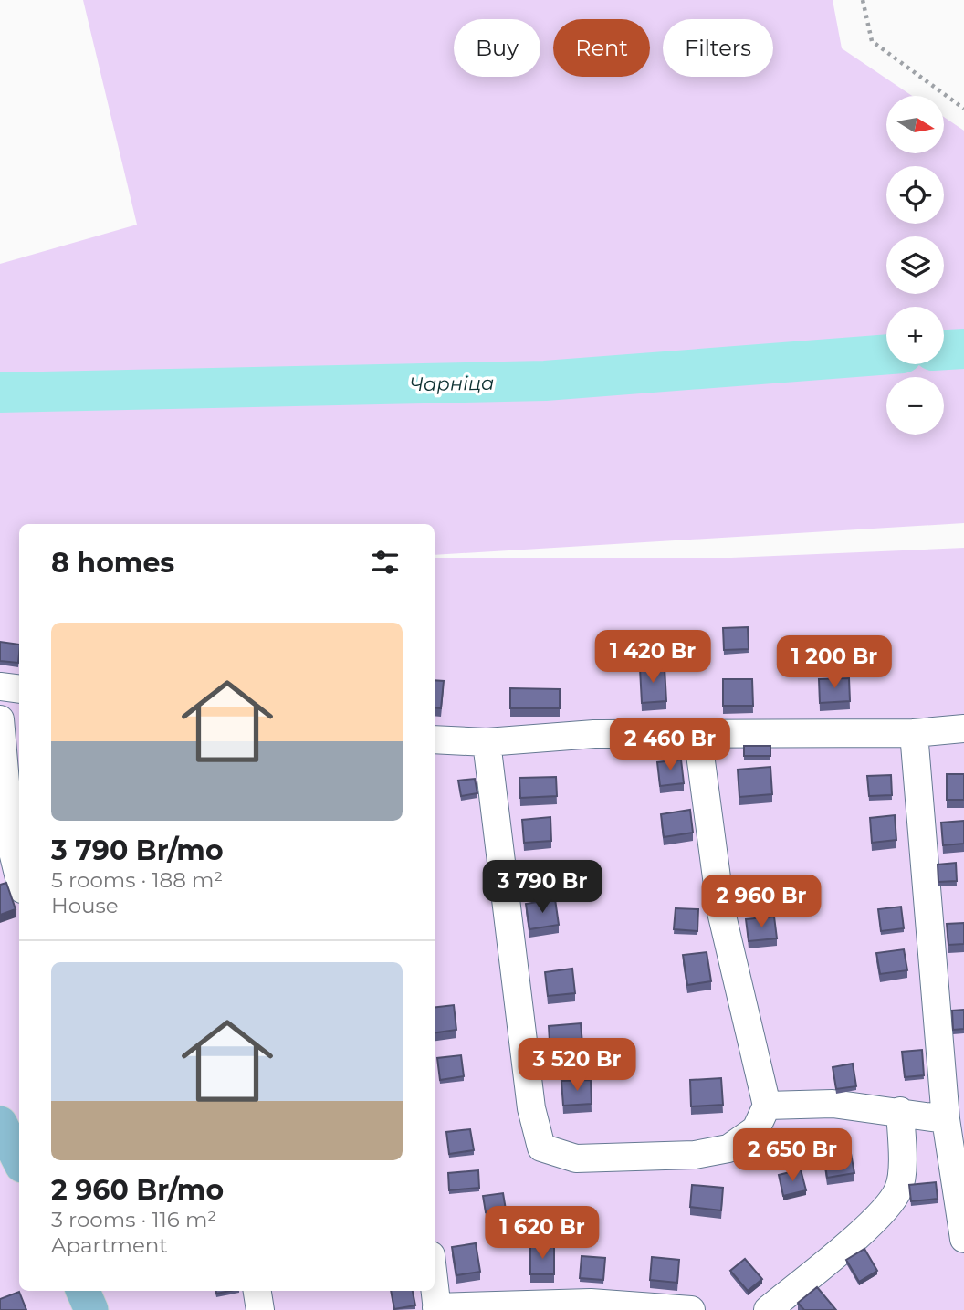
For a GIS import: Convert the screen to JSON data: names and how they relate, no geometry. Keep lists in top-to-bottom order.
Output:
{
  "water": ["Чарніца"],
  "north": "right",
  "page": {
    "chip": ["Buy", "Rent", "Filters"],
    "map_buttons": ["+", "−"],
    "heading": "8 homes",
    "list": [
      {
        "name": "3 790 Br/mo",
        "note": "5 rooms · 188 m² · House"
      },
      {
        "name": "2 960 Br/mo",
        "note": "3 rooms · 116 m² · Apartment"
      }
    ],
    "price": [
      "1 420 Br",
      "1 200 Br",
      "2 460 Br",
      "3 790 Br",
      "2 960 Br",
      "3 520 Br",
      "2 650 Br",
      "1 620 Br"
    ]
  }
}
